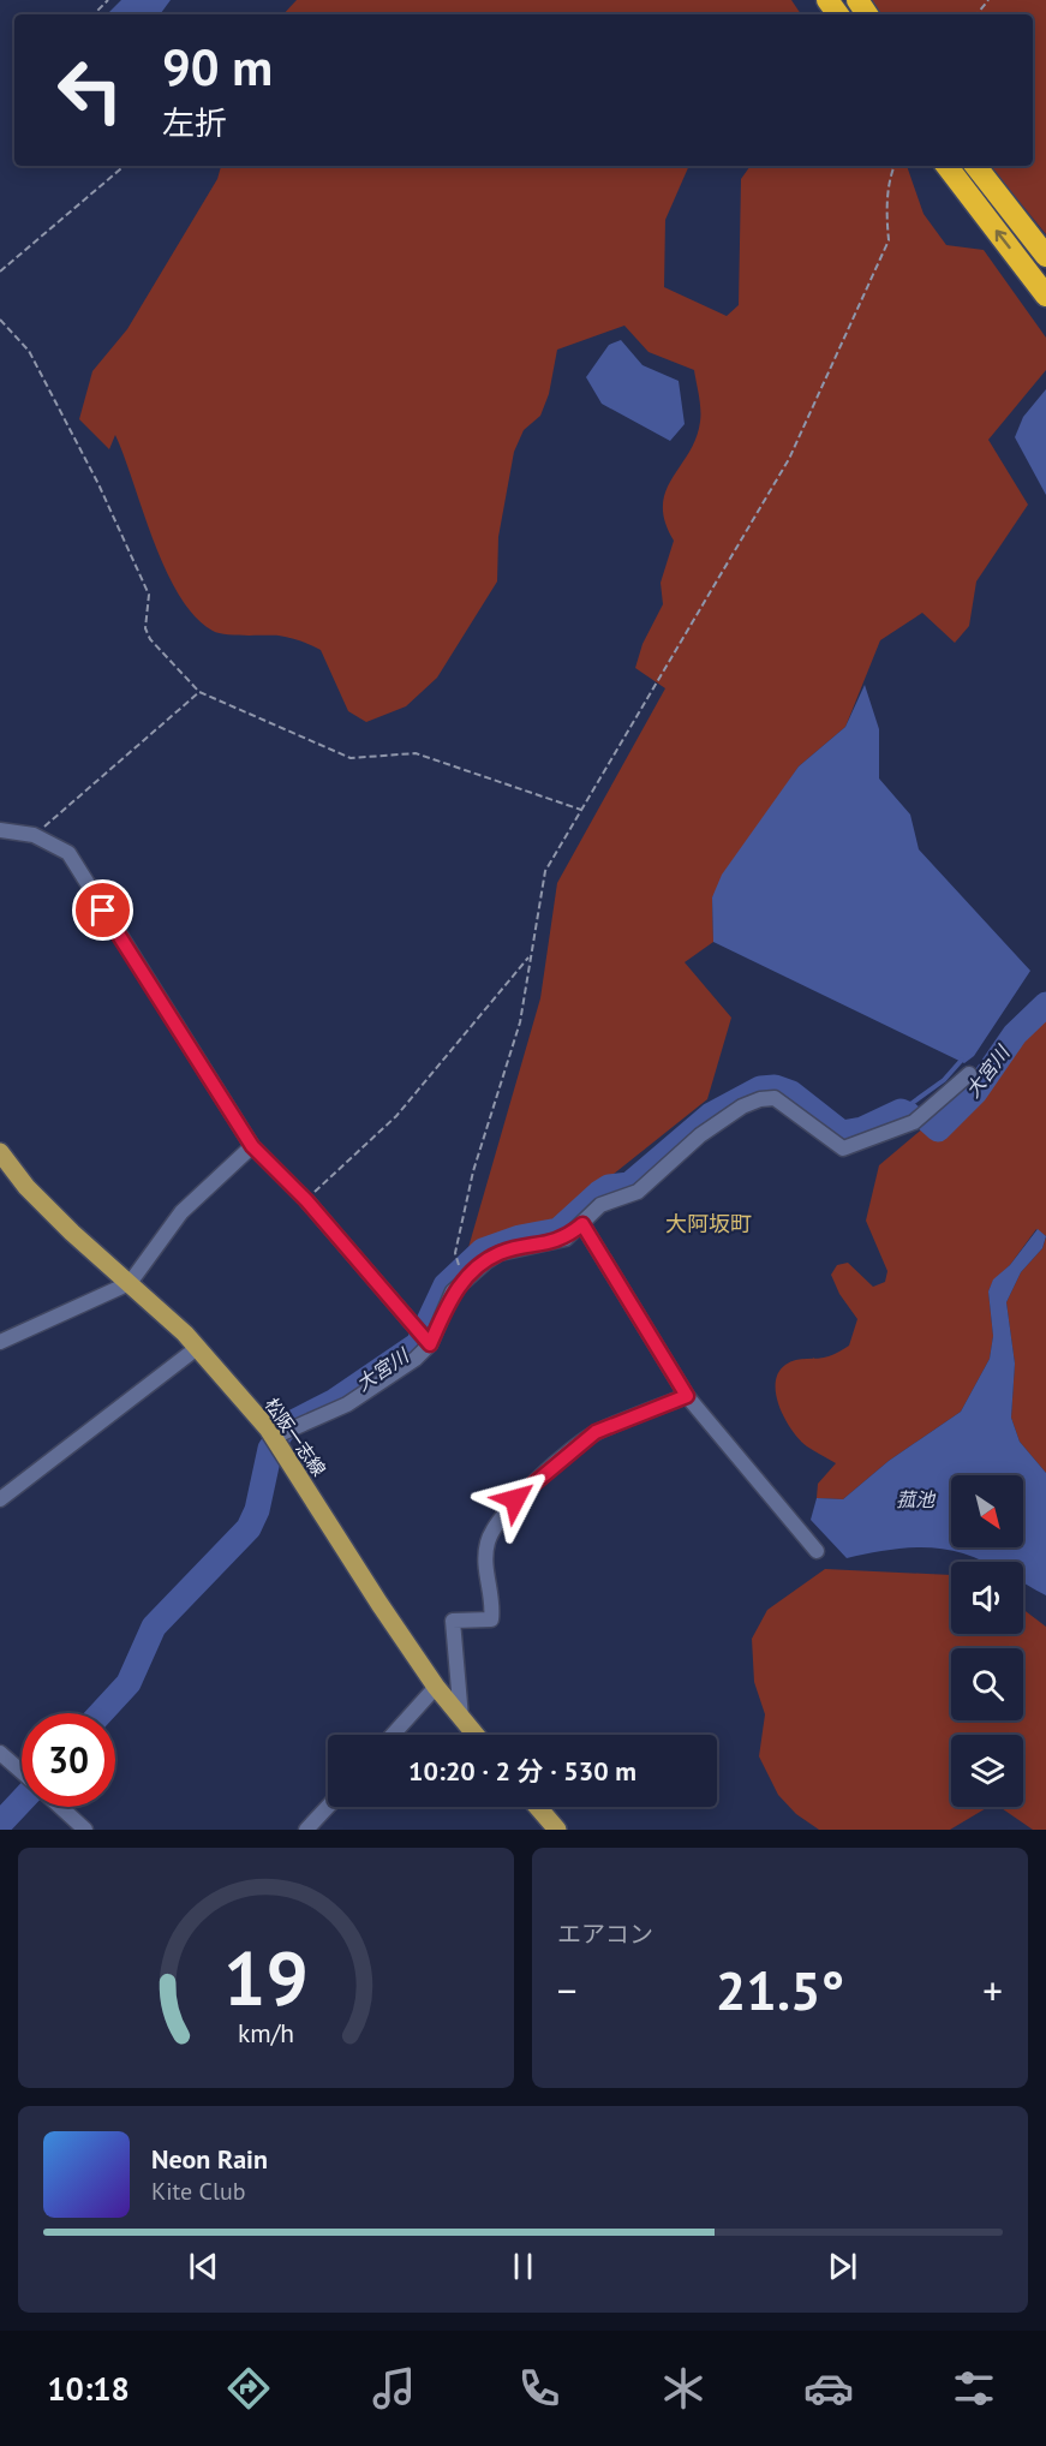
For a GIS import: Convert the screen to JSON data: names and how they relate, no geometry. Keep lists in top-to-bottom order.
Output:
{
  "streets": {
    "main road": ["松阪一志線"]
  },
  "districts": ["大阿坂町"],
  "water": ["大宮川", "菰池"],
  "north": "bottom right",
  "page": {
    "turn": ["90 m", "左折"],
    "limit": "30",
    "trip": "10:20 · 2 分 · 530 m",
    "tile": "エアコン",
    "heat": ["−", "21.5°", "+"],
    "song": ["Neon Rain", "Kite Club"],
    "tabs": "10:18",
    "gauge": ["19", "km/h"]
  }
}
